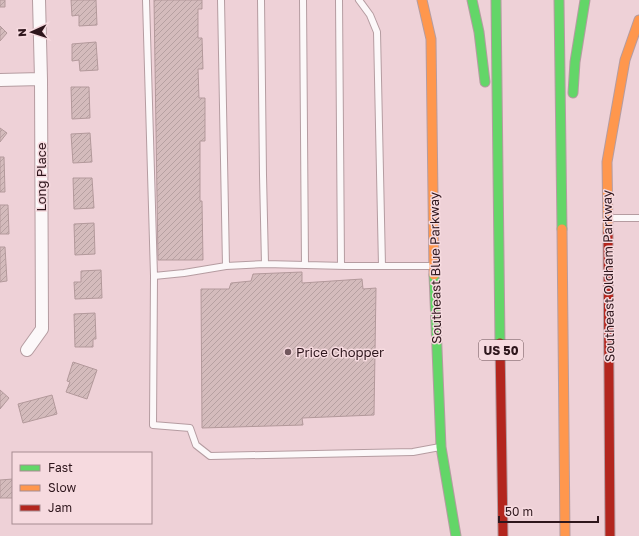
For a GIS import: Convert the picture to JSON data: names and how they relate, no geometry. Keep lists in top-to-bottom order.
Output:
{
  "streets": {
    "main road": ["Southeast Blue Parkway", "Southeast Oldham Parkway", "US 50"],
    "street": ["Long Place"]
  },
  "places": ["Price Chopper"],
  "legend": ["Fast", "Slow", "Jam"],
  "scale_bar": "50 m",
  "north": "left"
}
